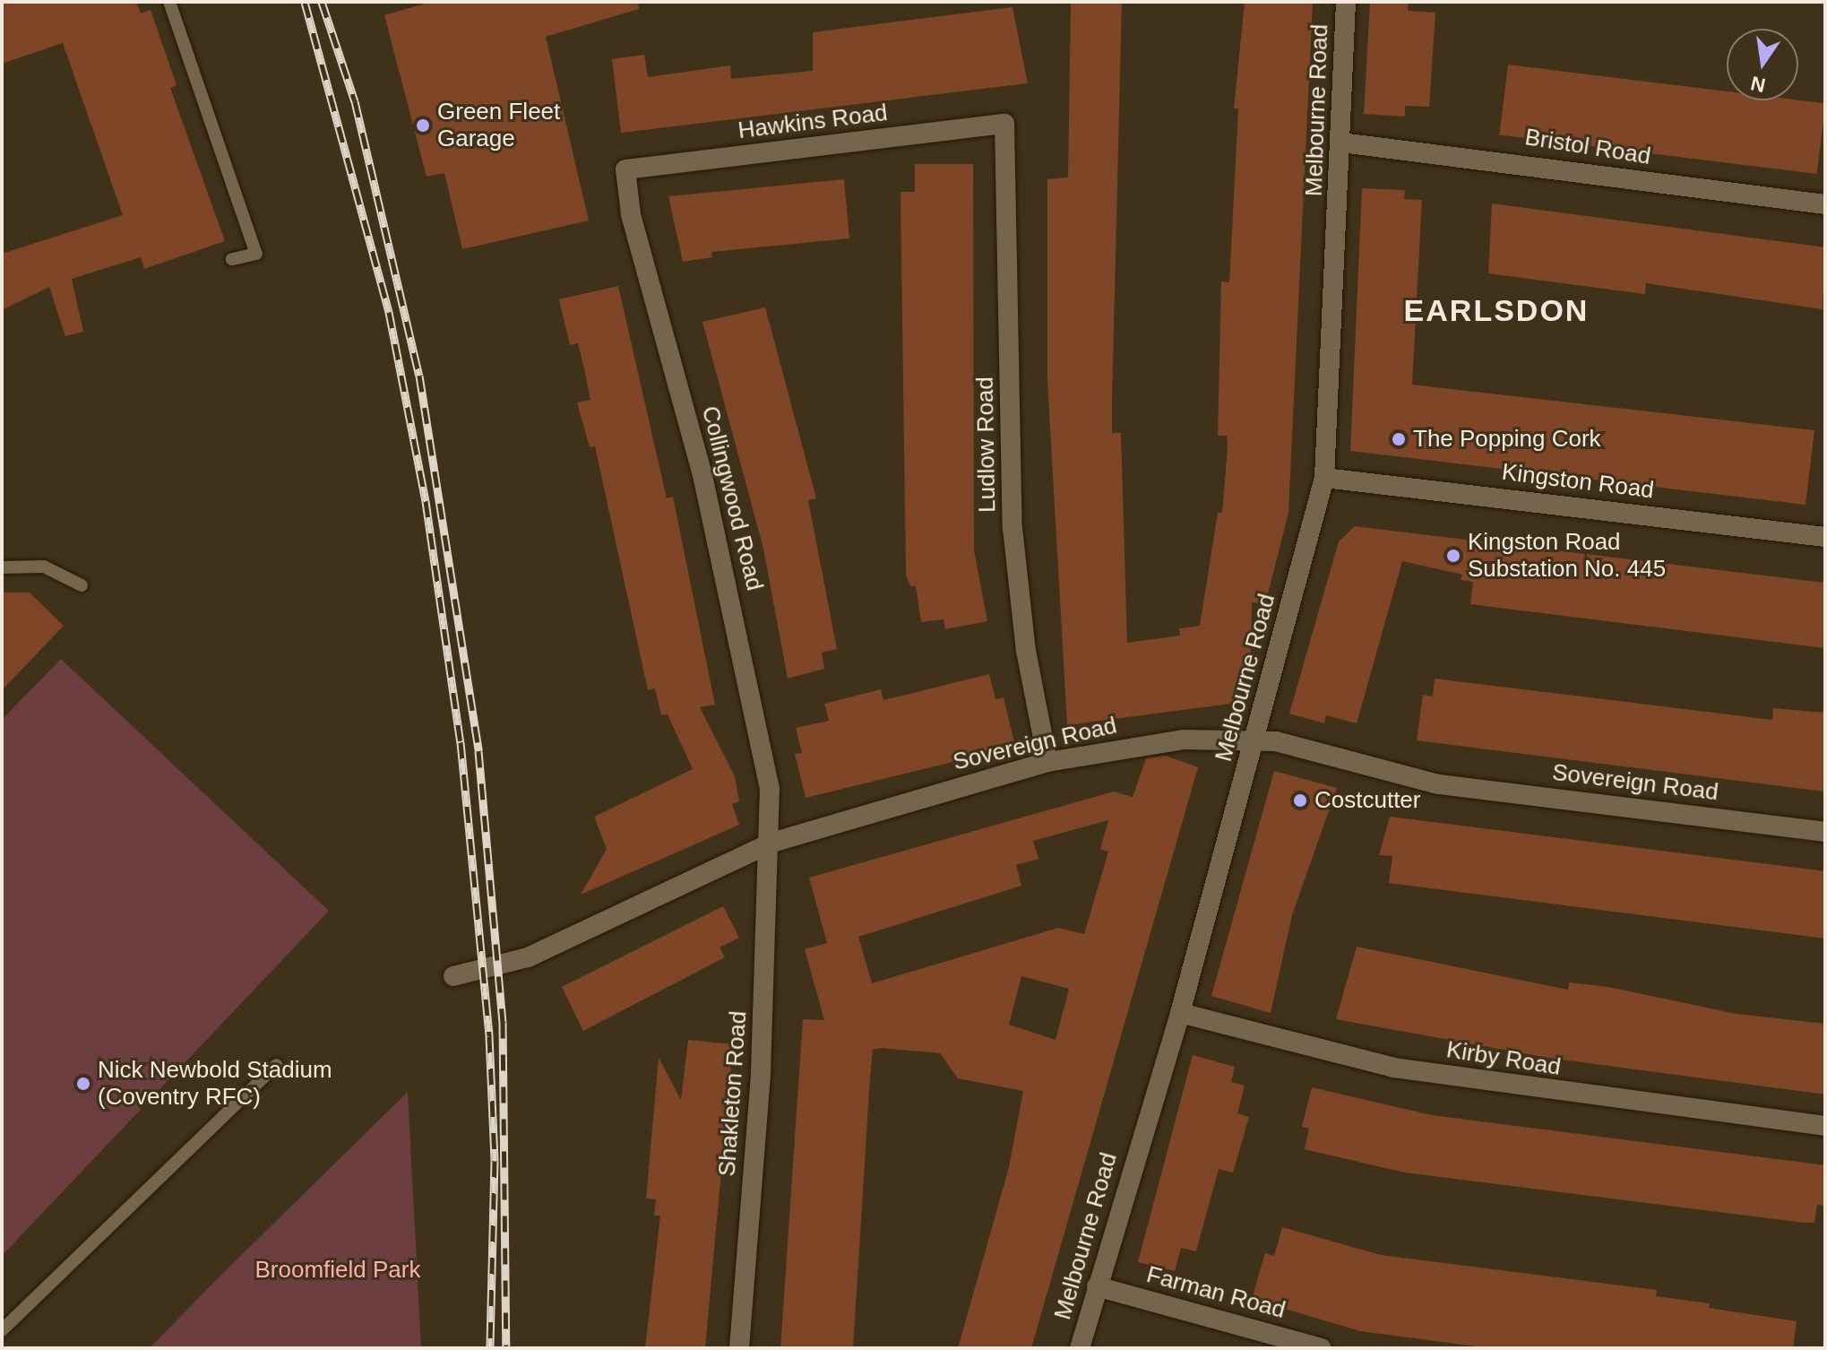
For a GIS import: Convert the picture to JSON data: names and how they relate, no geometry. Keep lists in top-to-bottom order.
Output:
{
  "streets": {
    "street": [
      "Melbourne Road",
      "Hawkins Road",
      "Bristol Road",
      "Ludlow Road",
      "Kingston Road",
      "Collingwood Road",
      "Sovereign Road",
      "Kirby Road",
      "Shakleton Road",
      "Farman Road"
    ]
  },
  "crossings": [
    ["Melbourne Road", "Bristol Road"],
    ["Melbourne Road", "Kingston Road"],
    ["Melbourne Road", "Sovereign Road"],
    ["Melbourne Road", "Kirby Road"],
    ["Melbourne Road", "Farman Road"],
    ["Hawkins Road", "Ludlow Road"],
    ["Hawkins Road", "Collingwood Road"],
    ["Ludlow Road", "Sovereign Road"],
    ["Collingwood Road", "Sovereign Road"],
    ["Collingwood Road", "Shakleton Road"],
    ["Sovereign Road", "Shakleton Road"]
  ],
  "districts": ["EARLSDON"],
  "parks": ["Broomfield Park"],
  "places": [
    "Green Fleet Garage",
    "The Popping Cork",
    "Kingston Road Substation No. 445",
    "Costcutter",
    "Nick Newbold Stadium (Coventry RFC)"
  ],
  "north": "bottom"
}
